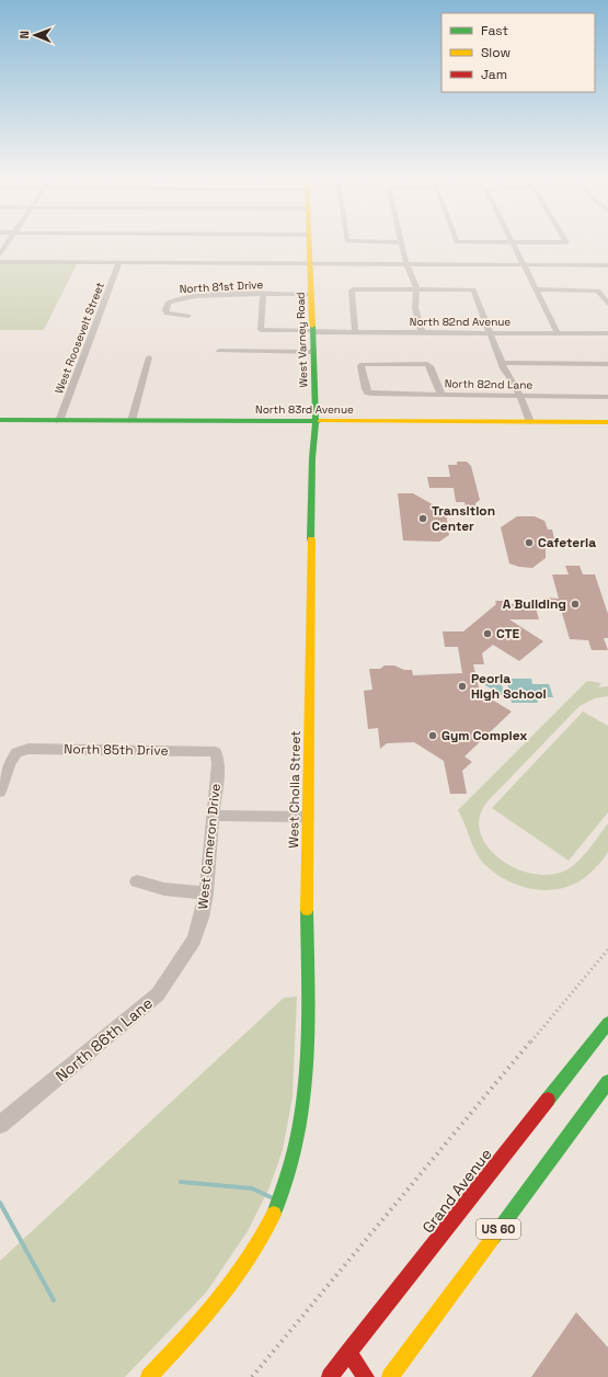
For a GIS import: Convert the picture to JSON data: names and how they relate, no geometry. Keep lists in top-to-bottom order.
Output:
{
  "streets": {
    "main road": [
      "West Varney Road",
      "North 83rd Avenue",
      "West Cholla Street",
      "Grand Avenue",
      "US 60"
    ],
    "street": [
      "North 81st Drive",
      "North 82nd Avenue",
      "West Roosevelt Street",
      "North 82nd Lane",
      "North 85th Drive",
      "West Cameron Drive",
      "North 86th Lane"
    ]
  },
  "crossings": [
    ["North 81st Drive", "North 82nd Avenue"],
    ["North 81st Drive", "West Varney Road"],
    ["North 82nd Avenue", "West Varney Road"],
    ["West Roosevelt Street", "North 83rd Avenue"],
    ["West Varney Road", "North 83rd Avenue"],
    ["West Varney Road", "West Cholla Street"],
    ["North 83rd Avenue", "West Cholla Street"],
    ["North 85th Drive", "West Cameron Drive"],
    ["West Cameron Drive", "North 86th Lane"]
  ],
  "places": [
    "Transition Center",
    "Cafeteria",
    "A Building",
    "CTE",
    "Peoria High School",
    "Gym Complex"
  ],
  "legend": ["Fast", "Slow", "Jam"],
  "north": "left"
}
